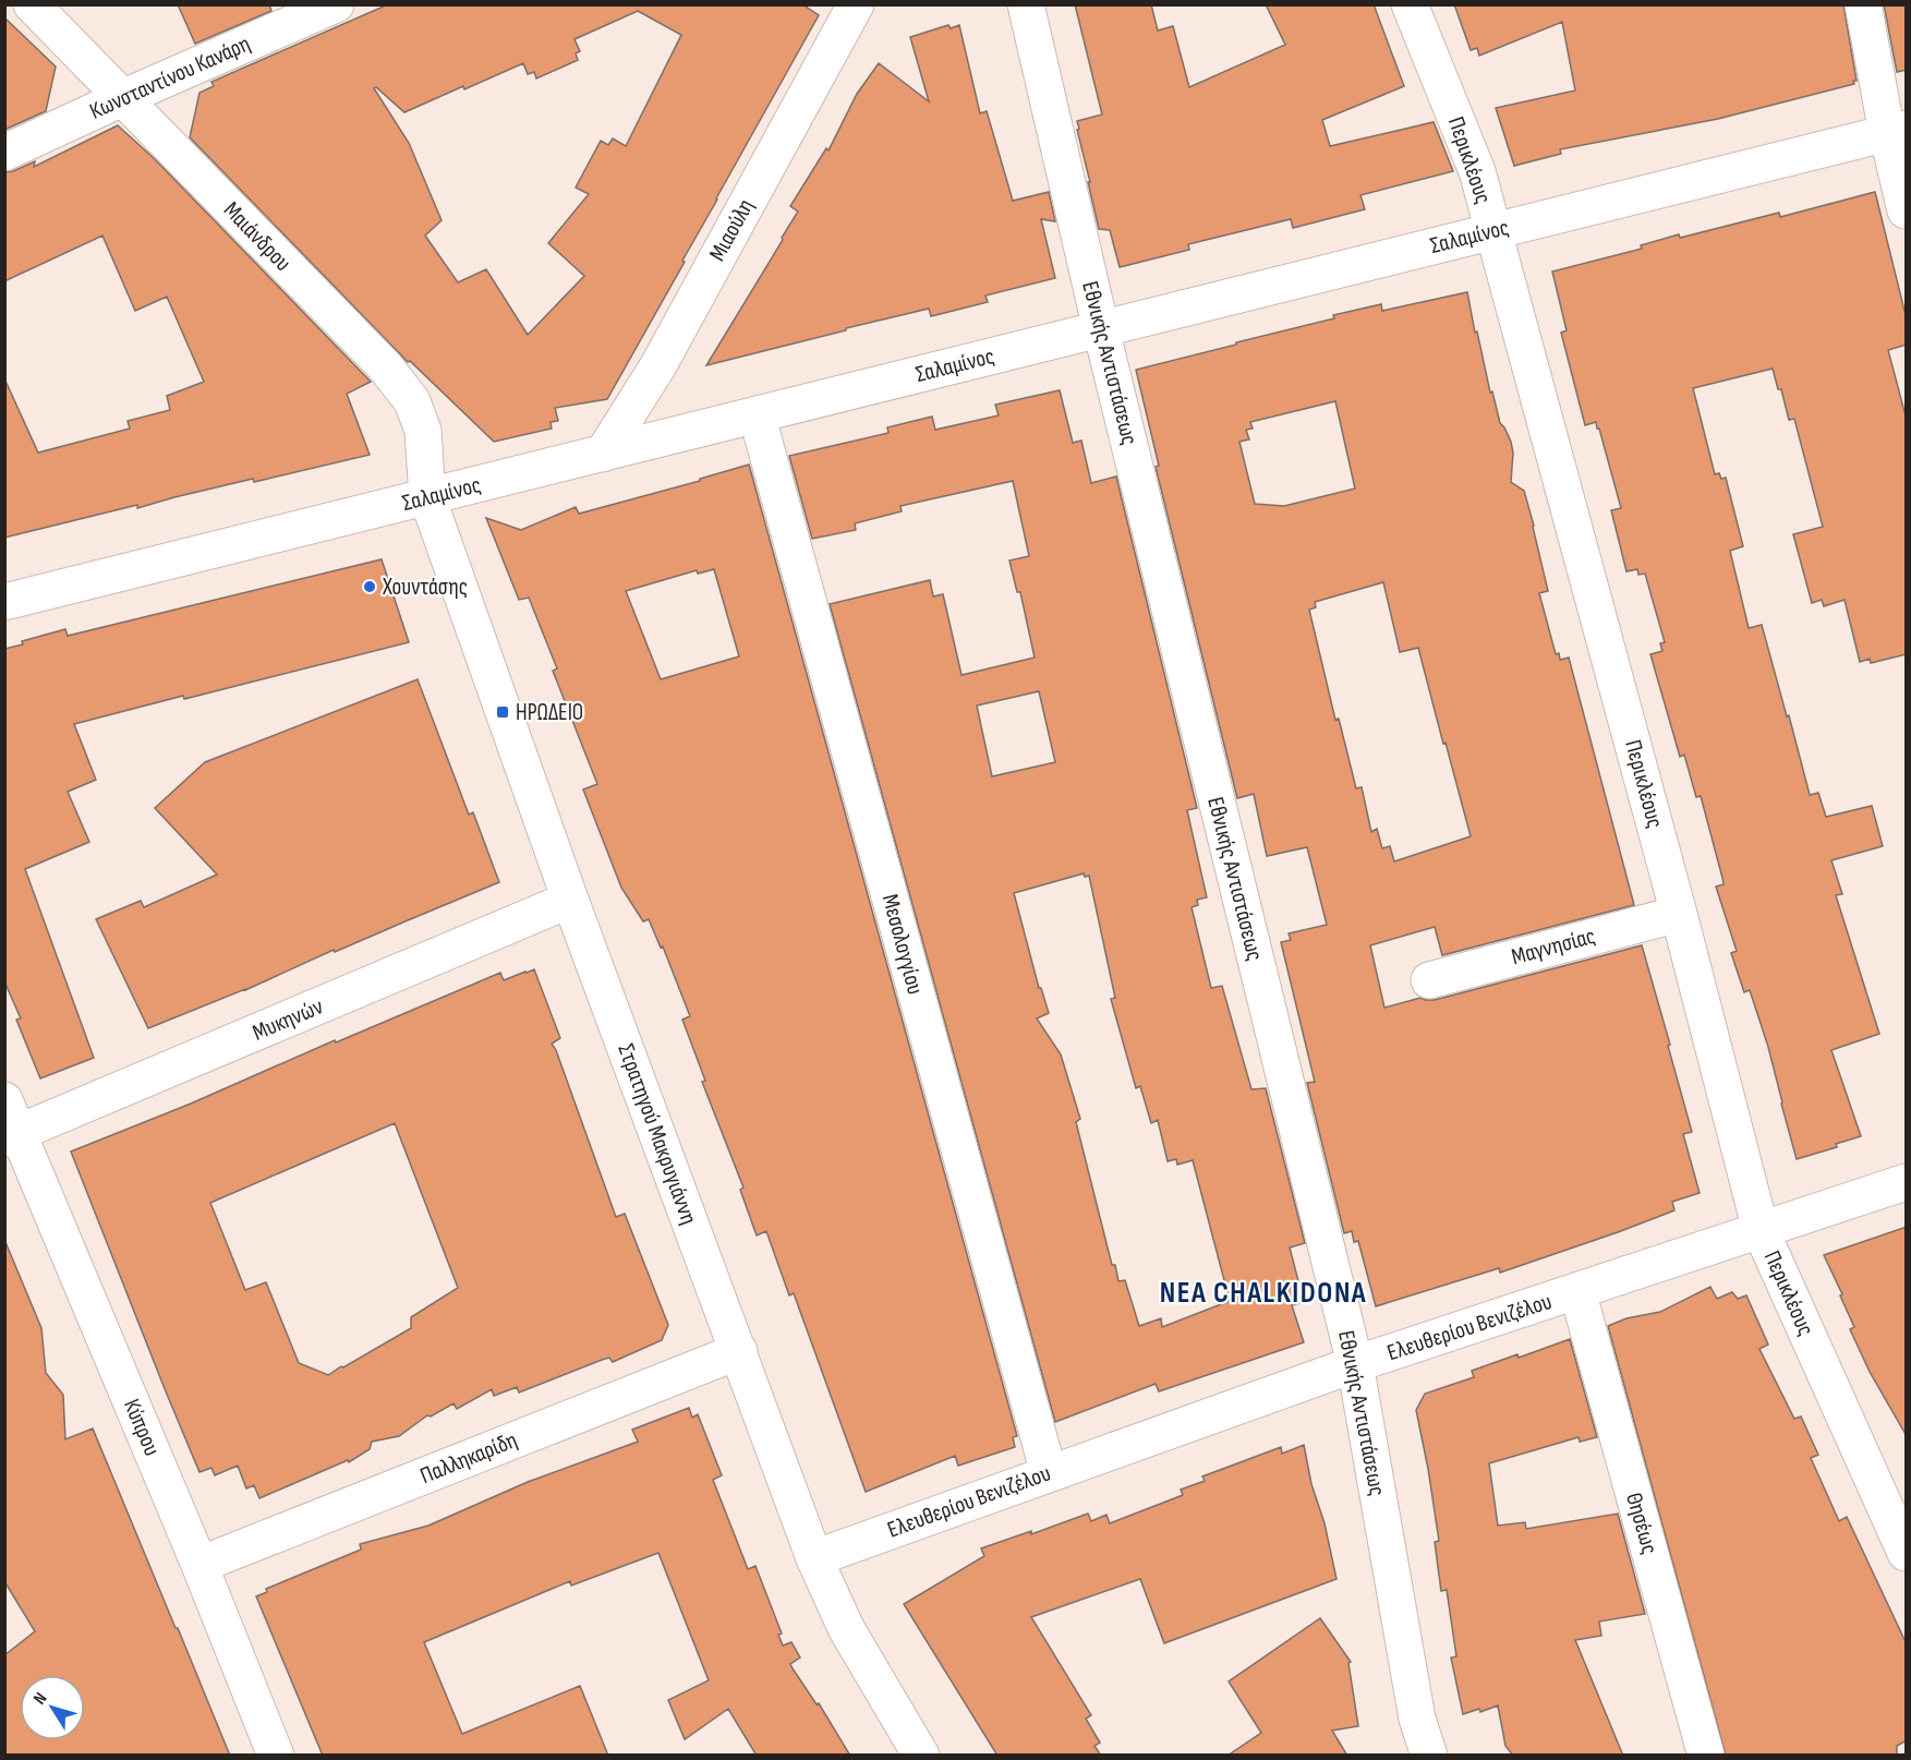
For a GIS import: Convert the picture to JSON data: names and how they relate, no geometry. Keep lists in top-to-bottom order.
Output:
{
  "streets": {
    "street": [
      "Κωνσταντίνου Κανάρη",
      "Περικλέους",
      "Μιαούλη",
      "Μαιάνδρου",
      "Σαλαμίνος",
      "Εθνικής Αντιστάσεως",
      "Μεσολογγίου",
      "Μαγνησίας",
      "Μυκηνών",
      "Στρατηγού Μακρυγιάννη",
      "Ελευθερίου Βενιζέλου",
      "Κύπρου",
      "Παλληκαρίδη",
      "Θησέως"
    ]
  },
  "crossings": [
    ["Κωνσταντίνου Κανάρη", "Μαιάνδρου"],
    ["Περικλέους", "Σαλαμίνος"],
    ["Περικλέους", "Μαγνησίας"],
    ["Περικλέους", "Ελευθερίου Βενιζέλου"],
    ["Μιαούλη", "Σαλαμίνος"],
    ["Μαιάνδρου", "Σαλαμίνος"],
    ["Μαιάνδρου", "Στρατηγού Μακρυγιάννη"],
    ["Σαλαμίνος", "Εθνικής Αντιστάσεως"],
    ["Σαλαμίνος", "Μεσολογγίου"],
    ["Σαλαμίνος", "Στρατηγού Μακρυγιάννη"],
    ["Εθνικής Αντιστάσεως", "Ελευθερίου Βενιζέλου"],
    ["Μεσολογγίου", "Ελευθερίου Βενιζέλου"],
    ["Μυκηνών", "Στρατηγού Μακρυγιάννη"],
    ["Μυκηνών", "Κύπρου"],
    ["Στρατηγού Μακρυγιάννη", "Ελευθερίου Βενιζέλου"],
    ["Στρατηγού Μακρυγιάννη", "Παλληκαρίδη"],
    ["Ελευθερίου Βενιζέλου", "Θησέως"],
    ["Κύπρου", "Παλληκαρίδη"]
  ],
  "districts": ["NEA CHALKIDONA"],
  "places": {
    "other": ["Χουντάσης"],
    "transit": ["ΗΡΩΔΕΙΟ"]
  },
  "north": "top left"
}
